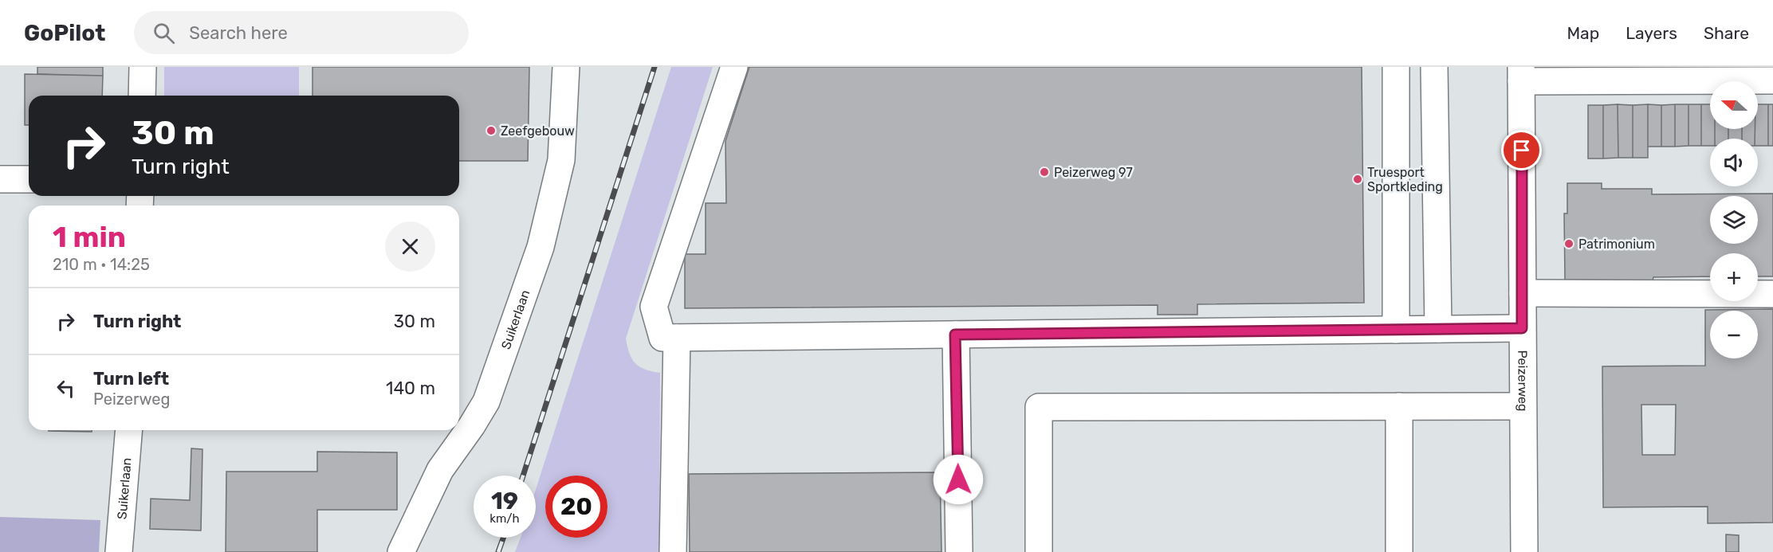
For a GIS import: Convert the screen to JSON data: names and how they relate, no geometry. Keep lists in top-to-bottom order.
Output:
{
  "streets": {
    "street": ["Suikerlaan", "Peizerweg"]
  },
  "places": [
    "Zeefgebouw",
    "Peizerweg 97",
    "Truesport Sportkleding",
    "Patrimonium"
  ],
  "north": "left",
  "page": {
    "header": "GoPilot",
    "search": "Search here",
    "nav": ["Map", "Layers", "Share"],
    "map_buttons": ["+", "−"],
    "turn": ["30 m", "Turn right"],
    "heading": ["1 min", "210 m · 14:25"],
    "list": [
      {
        "name": "Turn right",
        "value": "30 m"
      },
      {
        "name": "Turn left",
        "note": "Peizerweg",
        "value": "140 m"
      }
    ],
    "speed": "19 km/h",
    "limit": "20"
  }
}
